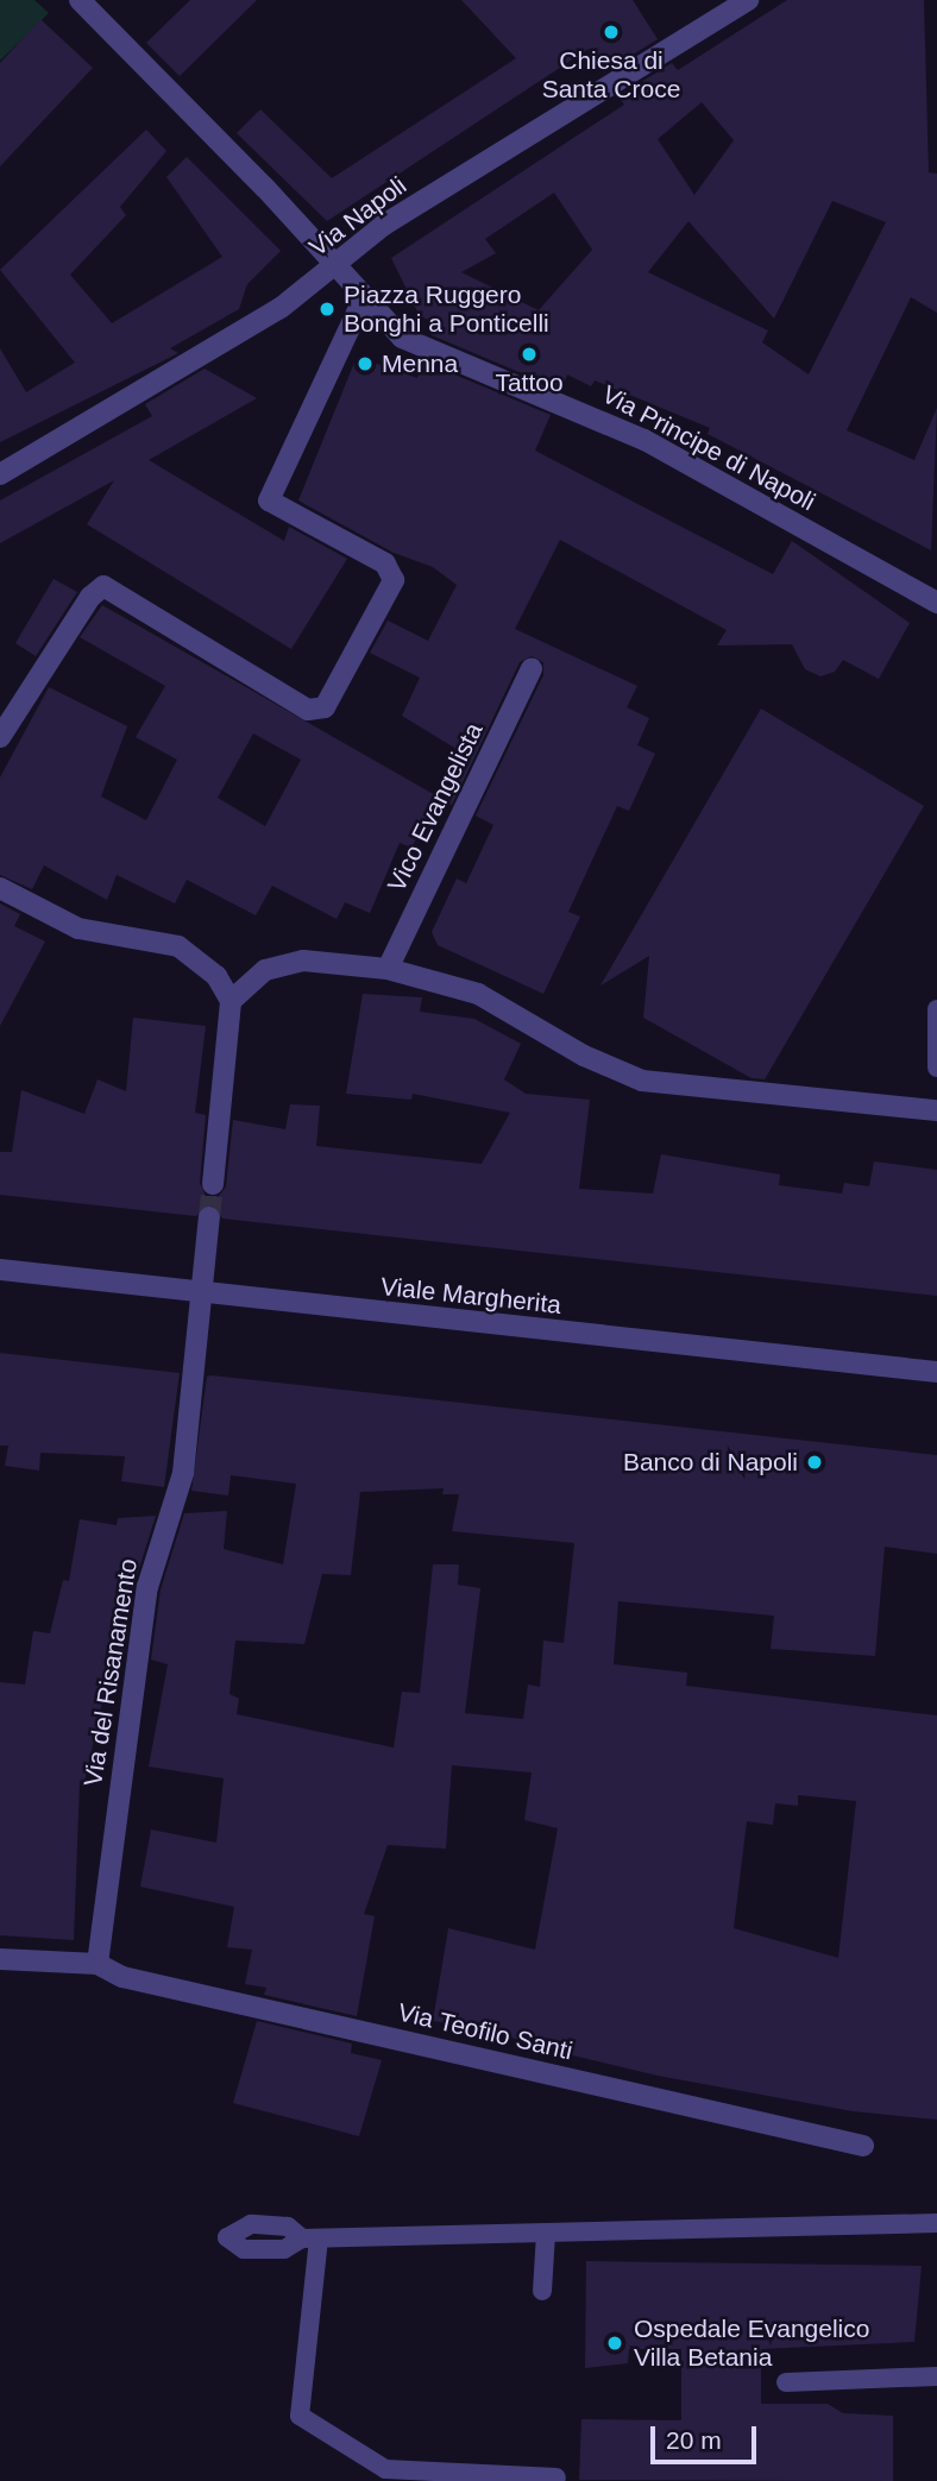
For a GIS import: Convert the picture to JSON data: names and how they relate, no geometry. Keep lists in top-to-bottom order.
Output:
{
  "streets": {
    "street": [
      "Via Napoli",
      "Via Principe di Napoli",
      "Vico Evangelista",
      "Viale Margherita",
      "Via del Risanamento",
      "Via Teofilo Santi"
    ]
  },
  "crossings": [
    ["Via Napoli", "Via Principe di Napoli"],
    ["Viale Margherita", "Via del Risanamento"],
    ["Via del Risanamento", "Via Teofilo Santi"]
  ],
  "places": [
    "Chiesa di Santa Croce",
    "Piazza Ruggero Bonghi a Ponticelli",
    "Tattoo",
    "Menna",
    "Banco di Napoli",
    "Ospedale Evangelico Villa Betania"
  ],
  "scale_bar": "20 m"
}
